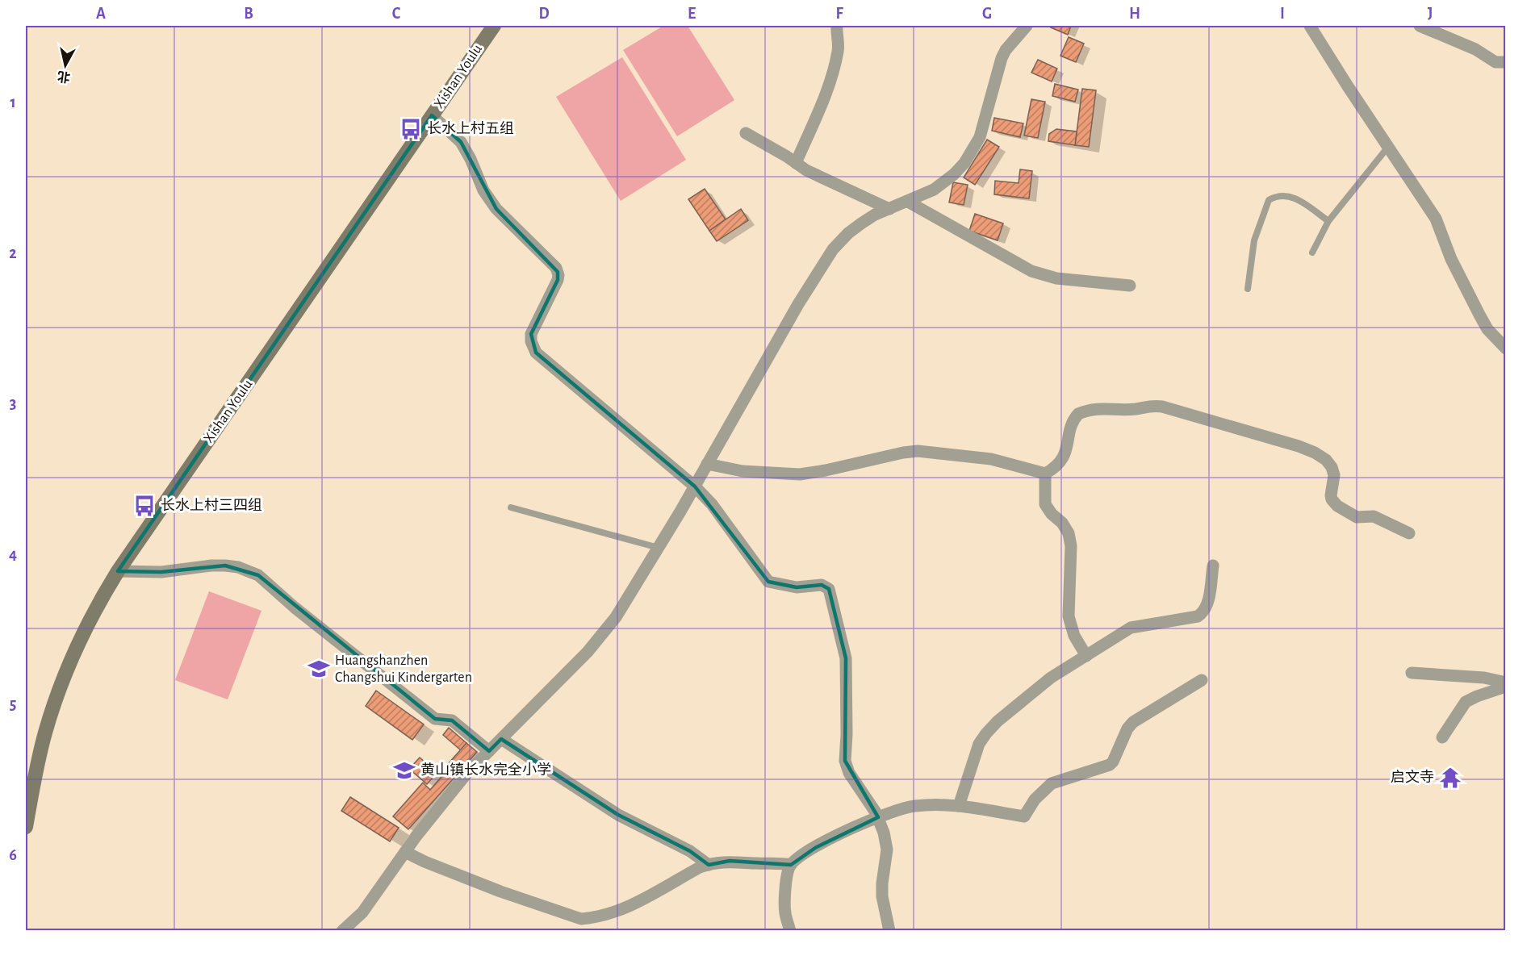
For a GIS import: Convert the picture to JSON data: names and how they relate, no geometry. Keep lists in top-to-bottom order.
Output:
{
  "streets": {
    "street": ["Xishan Youlu"]
  },
  "places": {
    "bus stop": ["长水上村五组", "长水上村三四组"],
    "school or university": ["Huangshanzhen Changshui Kindergarten", "黄山镇长水完全小学"],
    "temple": ["启文寺"]
  },
  "north": "bottom",
  "grid": {
    "columns": [
      "A",
      "B",
      "C",
      "D",
      "E",
      "F",
      "G",
      "H",
      "I",
      "J"
    ],
    "rows": [
      "1",
      "2",
      "3",
      "4",
      "5",
      "6"
    ]
  }
}
